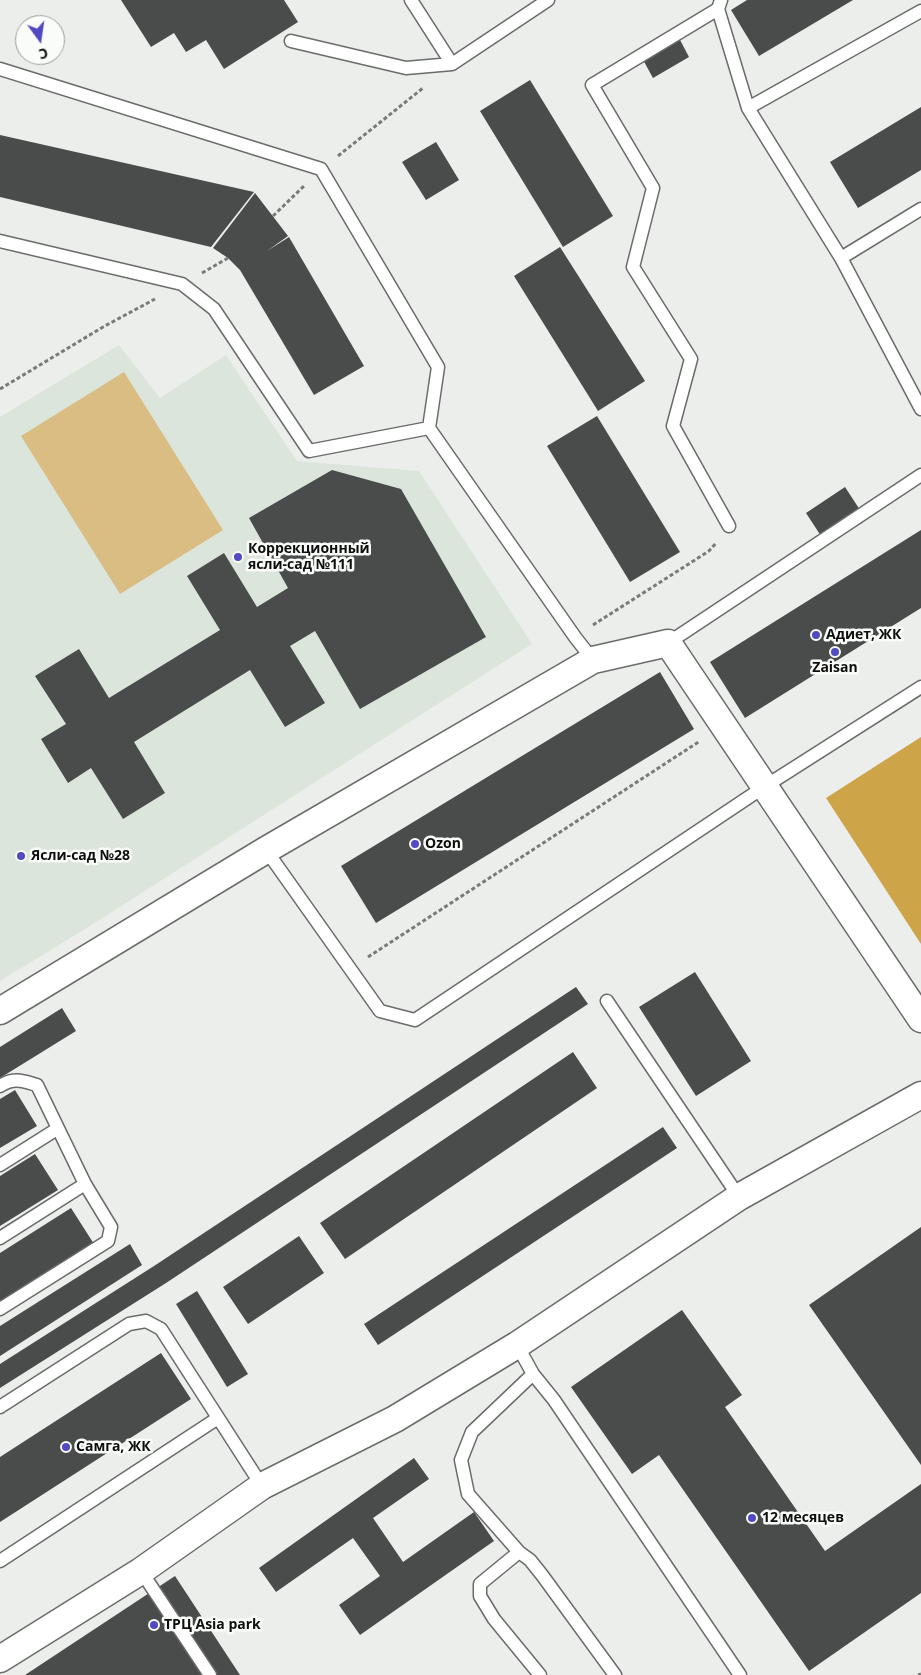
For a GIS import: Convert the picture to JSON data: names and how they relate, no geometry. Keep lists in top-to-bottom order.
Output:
{
  "places": [
    "Коррекционный ясли-сад №111",
    "Адиет, ЖК",
    "Zaisan",
    "Ozon",
    "Ясли-сад №28",
    "Самга, ЖК",
    "12 месяцев",
    "ТРЦ Asia park"
  ],
  "north": "bottom"
}
